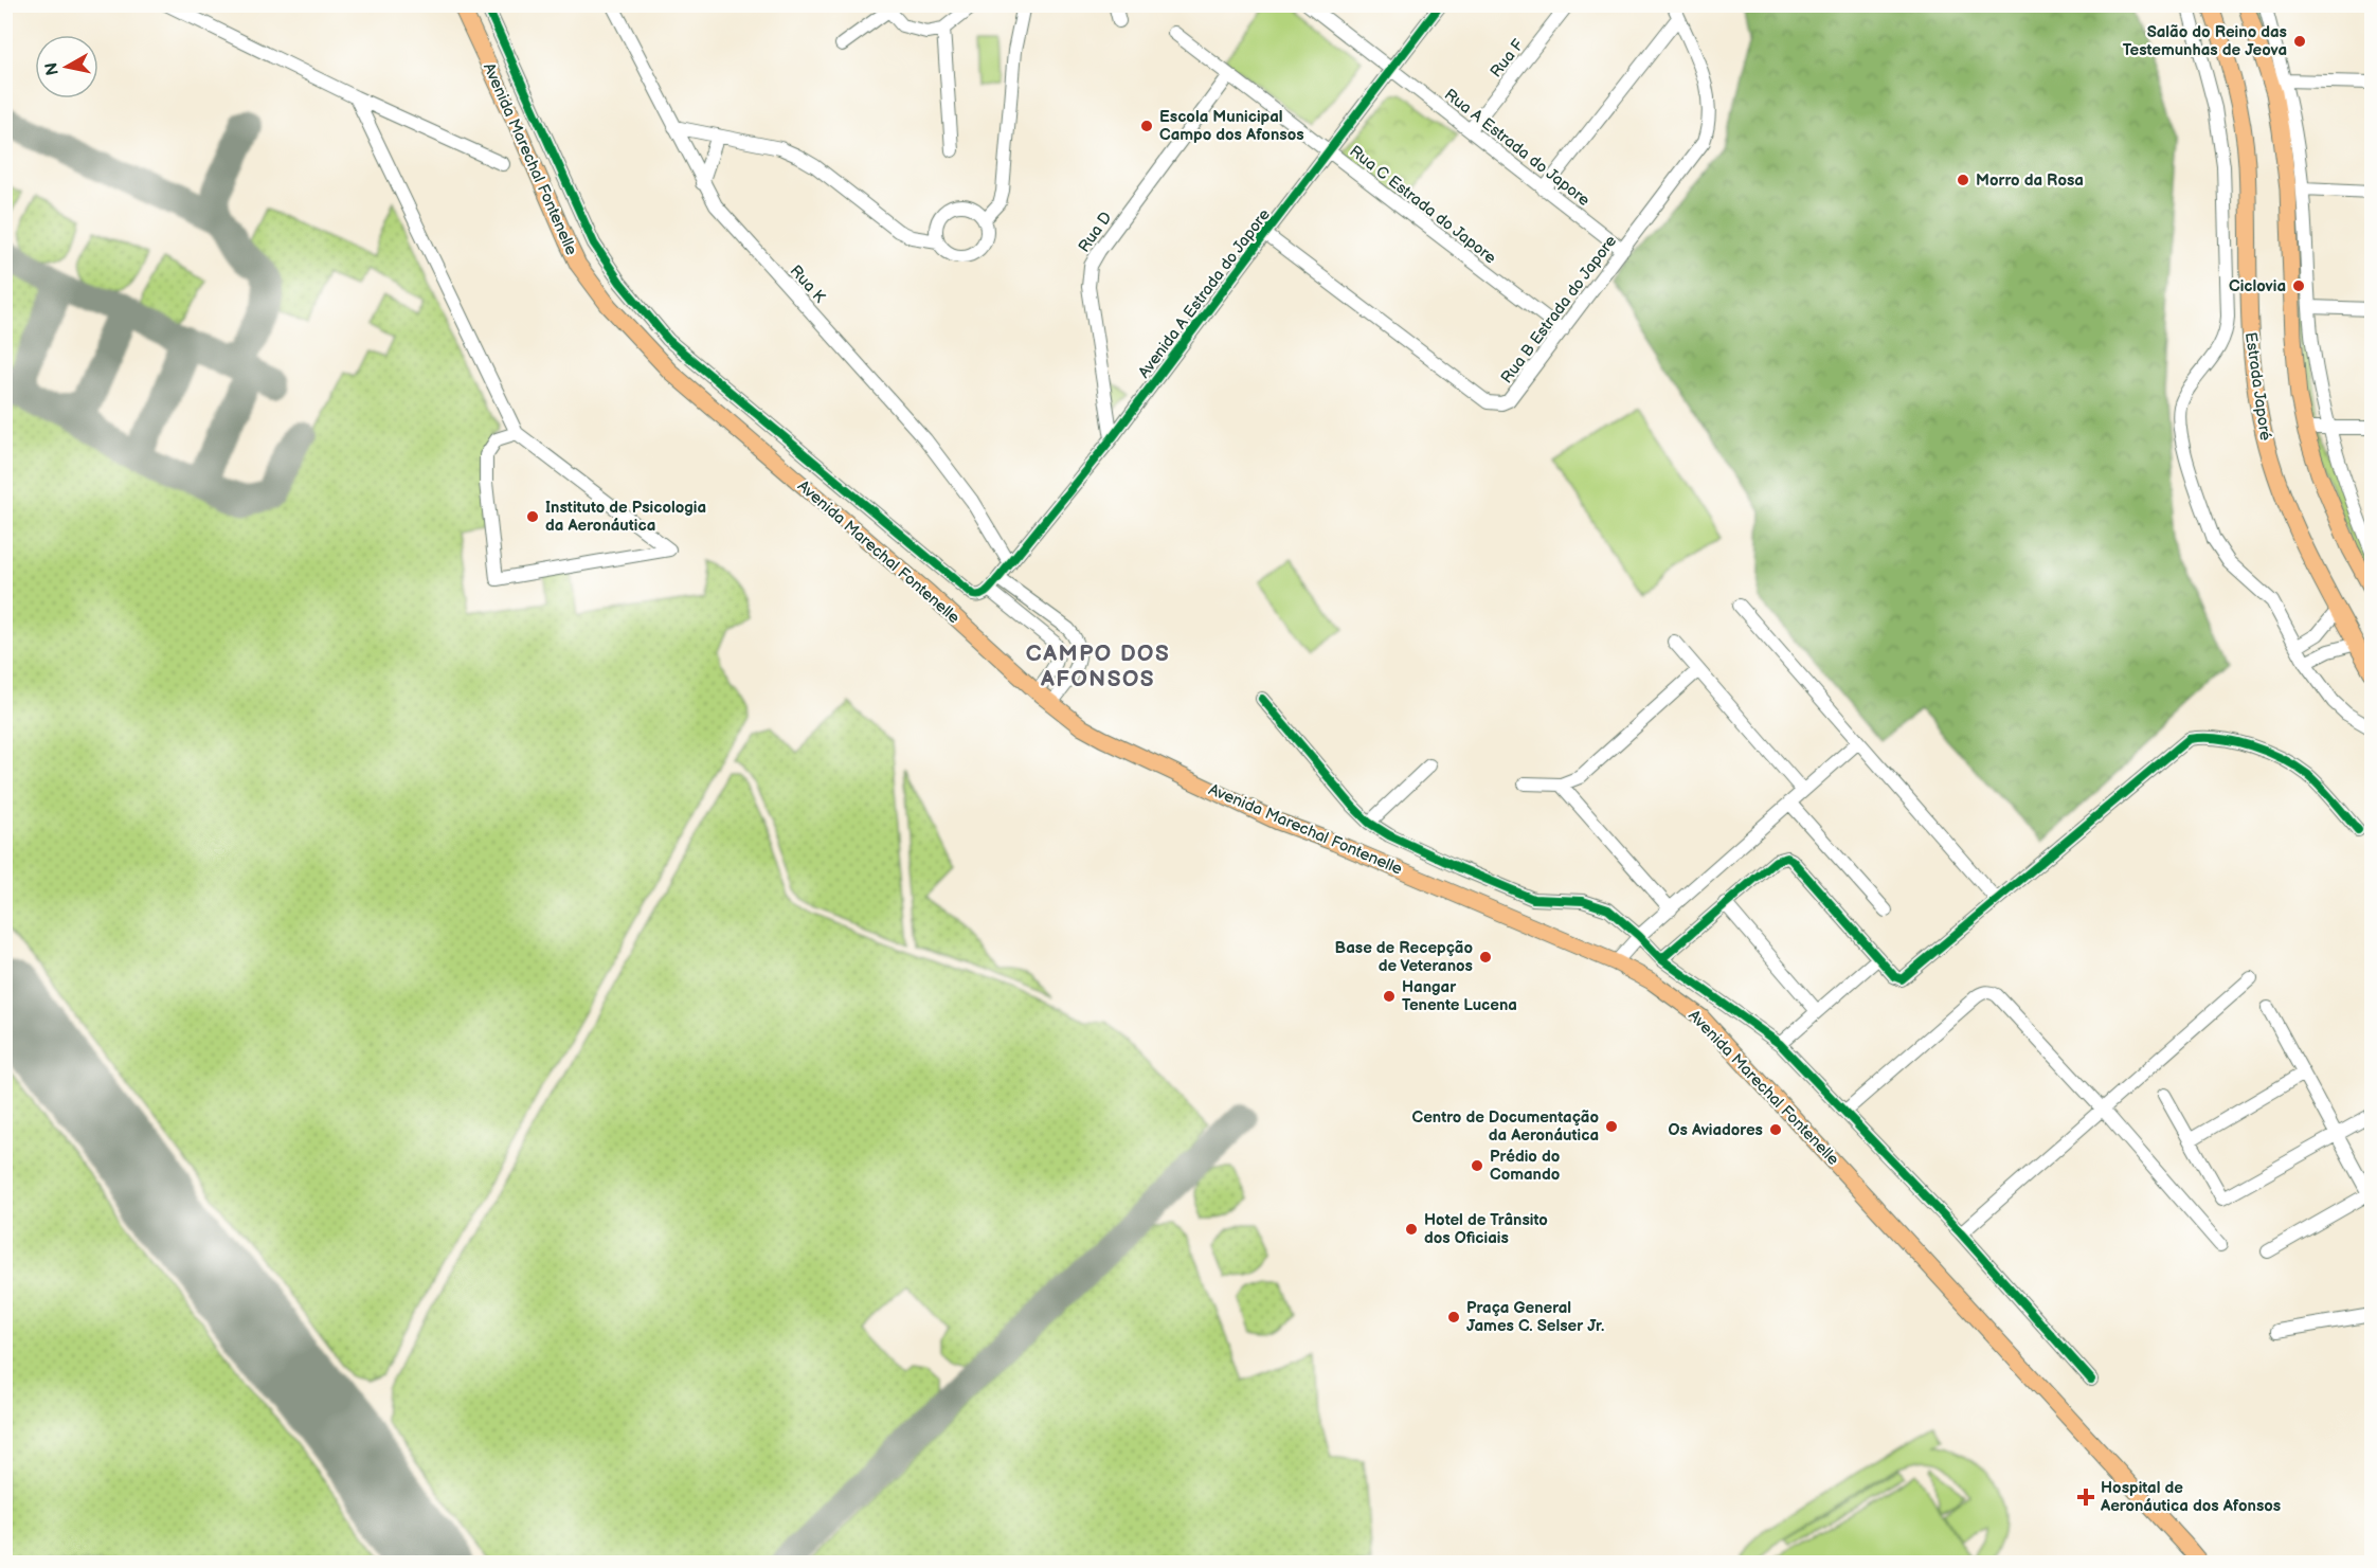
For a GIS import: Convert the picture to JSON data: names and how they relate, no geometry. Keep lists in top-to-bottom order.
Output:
{
  "streets": {
    "main road": ["Avenida Marechal Fontenelle", "Estrada Japoré"],
    "street": [
      "Rua F",
      "Rua A Estrada do Japore",
      "Rua C Estrada do Japore",
      "Rua D",
      "Rua K",
      "Avenida A Estrada do Japore",
      "Rua B Estrada do Japore"
    ]
  },
  "crossings": [
    ["Rua F", "Rua A Estrada do Japore"],
    ["Rua A Estrada do Japore", "Avenida A Estrada do Japore"],
    ["Rua A Estrada do Japore", "Rua B Estrada do Japore"],
    ["Rua C Estrada do Japore", "Rua D"],
    ["Rua C Estrada do Japore", "Avenida A Estrada do Japore"],
    ["Rua C Estrada do Japore", "Rua B Estrada do Japore"],
    ["Rua D", "Avenida A Estrada do Japore"],
    ["Rua K", "Avenida A Estrada do Japore"],
    ["Avenida A Estrada do Japore", "Rua B Estrada do Japore"]
  ],
  "districts": ["CAMPO DOS AFONSOS"],
  "places": {
    "other": [
      "Salão do Reino das Testemunhas de Jeova",
      "Escola Municipal Campo dos Afonsos",
      "Morro da Rosa",
      "Ciclovia",
      "Instituto de Psicologia da Aeronáutica",
      "Base de Recepção de Veteranos",
      "Hangar Tenente Lucena",
      "Centro de Documentação da Aeronáutica",
      "Os Aviadores",
      "Prédio do Comando",
      "Hotel de Trânsito dos Oficiais",
      "Praça General James C. Selser Jr."
    ],
    "health": ["Hospital de Aeronáutica dos Afonsos"]
  },
  "north": "left"
}
